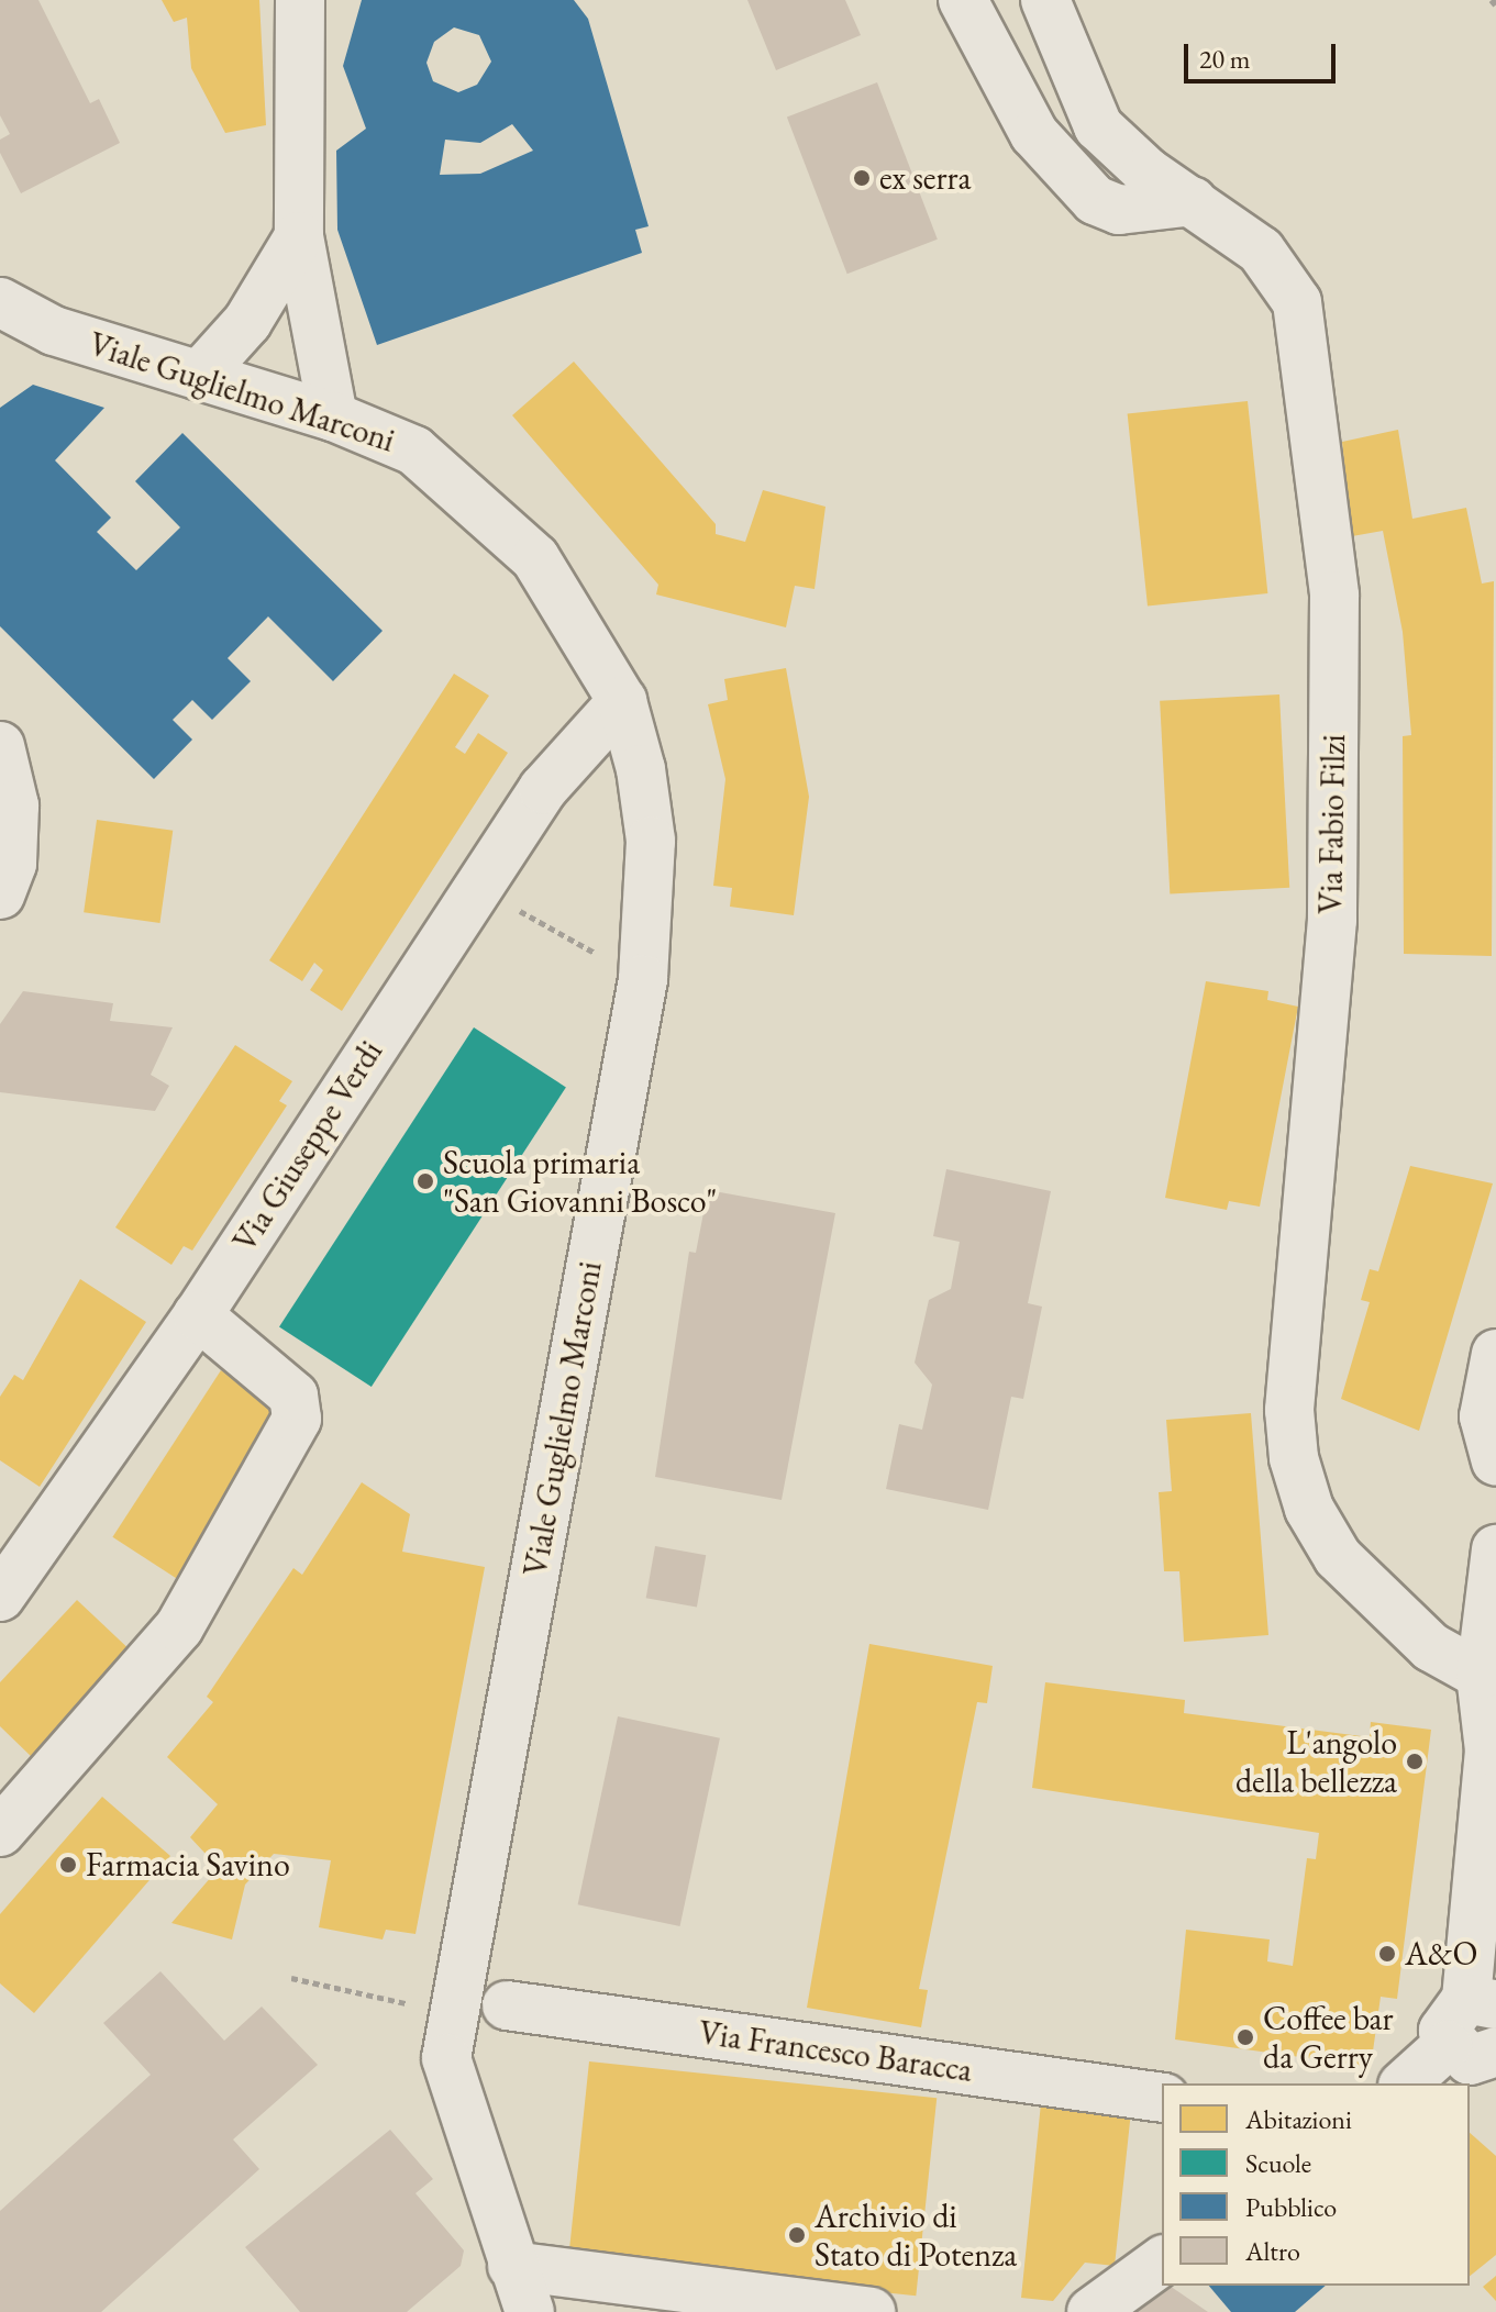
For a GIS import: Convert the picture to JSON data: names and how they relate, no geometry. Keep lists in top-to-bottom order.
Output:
{
  "streets": {
    "street": [
      "Viale Guglielmo Marconi",
      "Via Fabio Filzi",
      "Via Giuseppe Verdi",
      "Via Francesco Baracca"
    ]
  },
  "crossings": [
    ["Viale Guglielmo Marconi", "Via Giuseppe Verdi"]
  ],
  "places": [
    "ex serra",
    "Scuola primaria \"San Giovanni Bosco\"",
    "L'angolo della bellezza",
    "Farmacia Savino",
    "A&O",
    "Coffee bar da Gerry",
    "Archivio di Stato di Potenza"
  ],
  "legend": [
    "Abitazioni",
    "Scuole",
    "Pubblico",
    "Altro"
  ],
  "scale_bar": "20 m"
}
